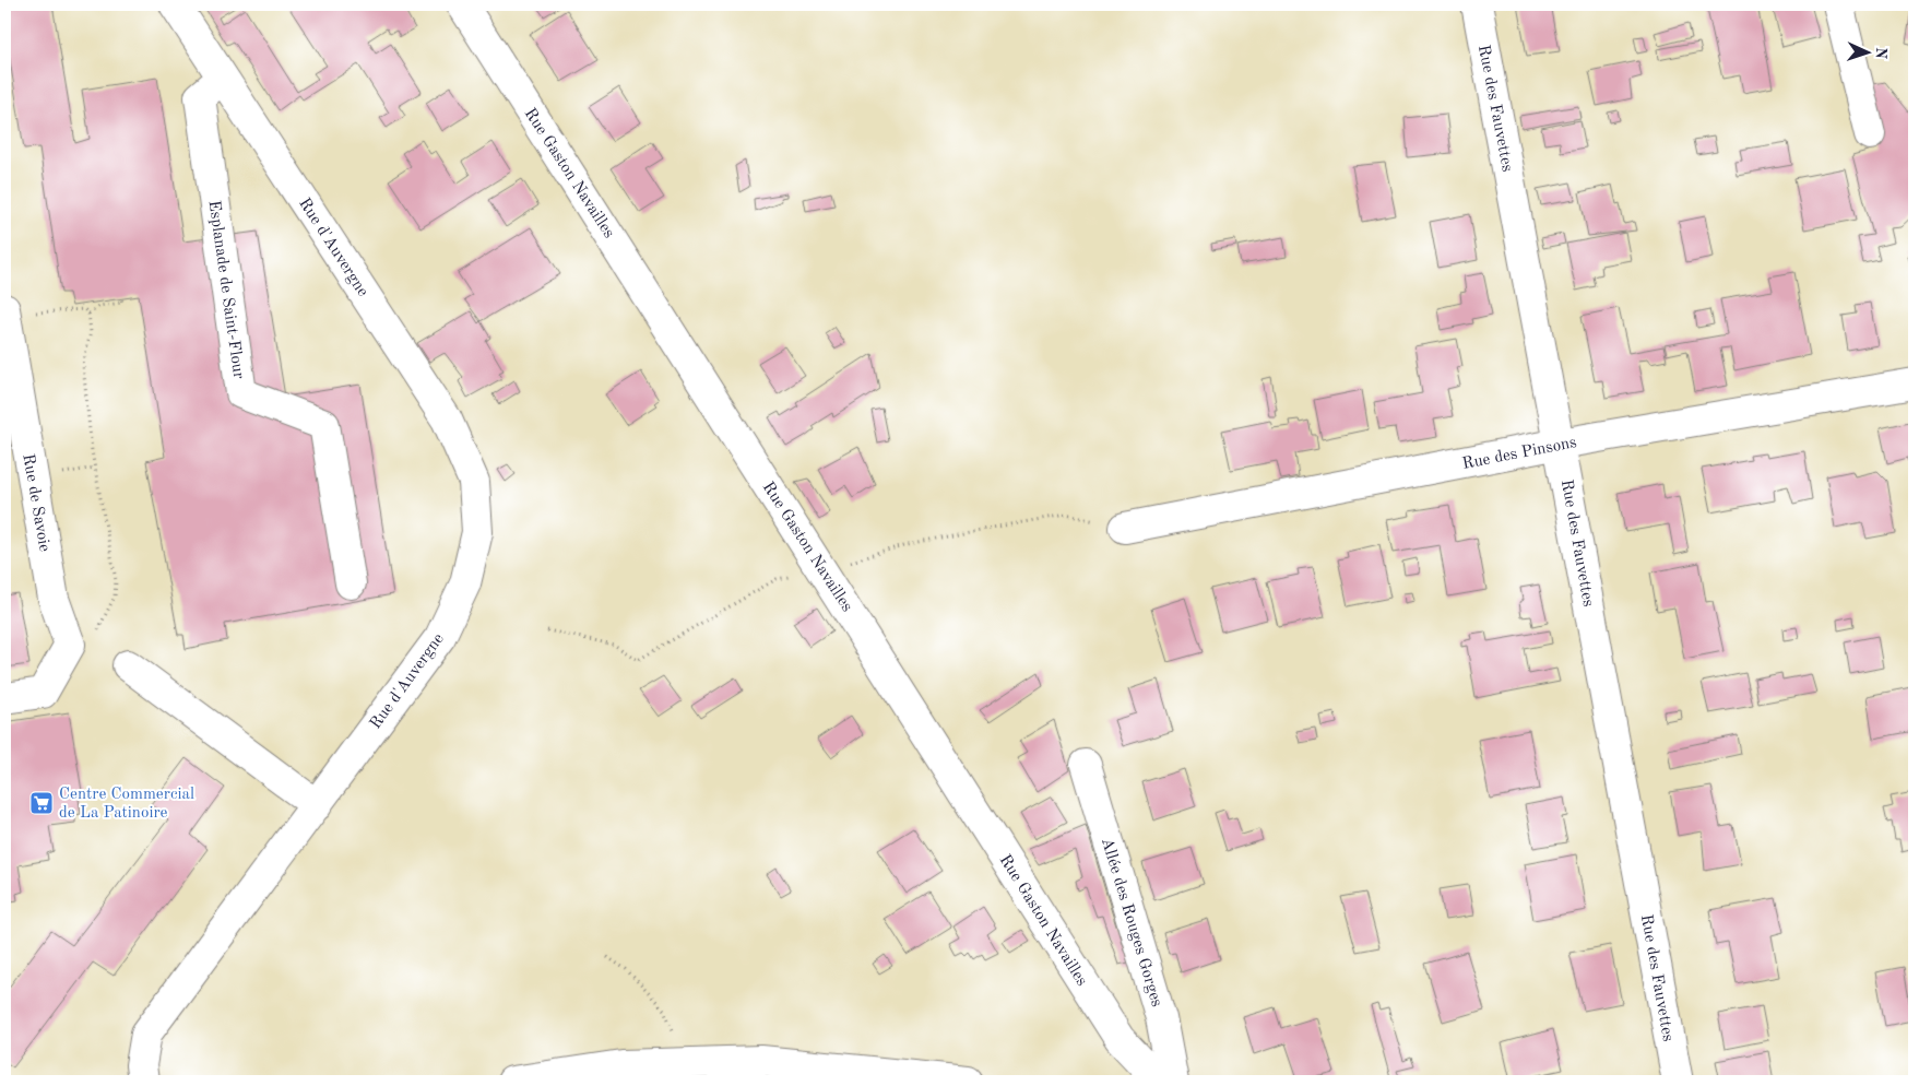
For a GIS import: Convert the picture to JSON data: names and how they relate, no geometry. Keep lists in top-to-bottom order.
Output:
{
  "streets": {
    "street": [
      "Rue des Fauvettes",
      "Rue Gaston Navailles",
      "Rue d'Auvergne",
      "Esplanade de Saint-Flour",
      "Rue des Pinsons",
      "Rue de Savoie",
      "Allée des Rouges Gorges"
    ]
  },
  "crossings": [
    ["Rue des Fauvettes", "Rue des Pinsons"],
    ["Rue d'Auvergne", "Esplanade de Saint-Flour"]
  ],
  "places": {
    "supermarket": ["Centre Commercial de La Patinoire"]
  },
  "north": "right"
}
